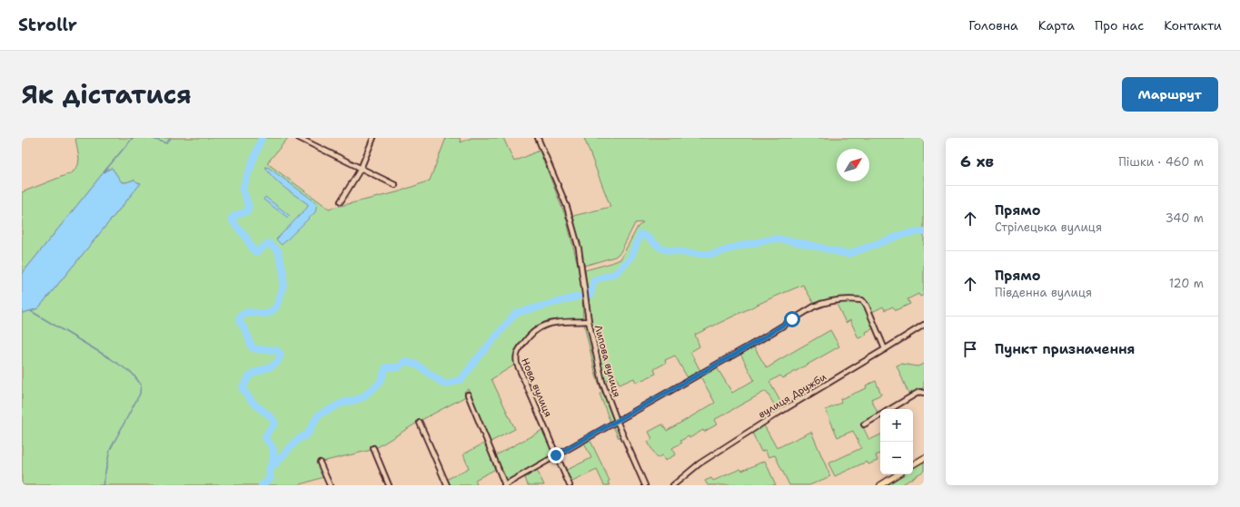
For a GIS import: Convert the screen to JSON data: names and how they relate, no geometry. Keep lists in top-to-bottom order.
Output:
{
  "streets": {
    "street": ["Липова вулиця", "Нова вулиця", "вулиця Дружби"]
  },
  "crossings": [
    ["Липова вулиця", "Нова вулиця"]
  ],
  "north": "top right",
  "page": {
    "header": "Strollr",
    "nav": [
      "Головна",
      "Карта",
      "Про нас",
      "Контакти"
    ],
    "title": "Як дістатися",
    "buttons": "Маршрут",
    "heading": ["6 хв", "Пішки · 460 m"],
    "list": [
      ["Прямо", "Стрілецька вулиця", "340 m"],
      ["Прямо", "Південна вулиця", "120 m"],
      "Пункт призначення"
    ],
    "map_buttons": ["+", "−"]
  }
}
